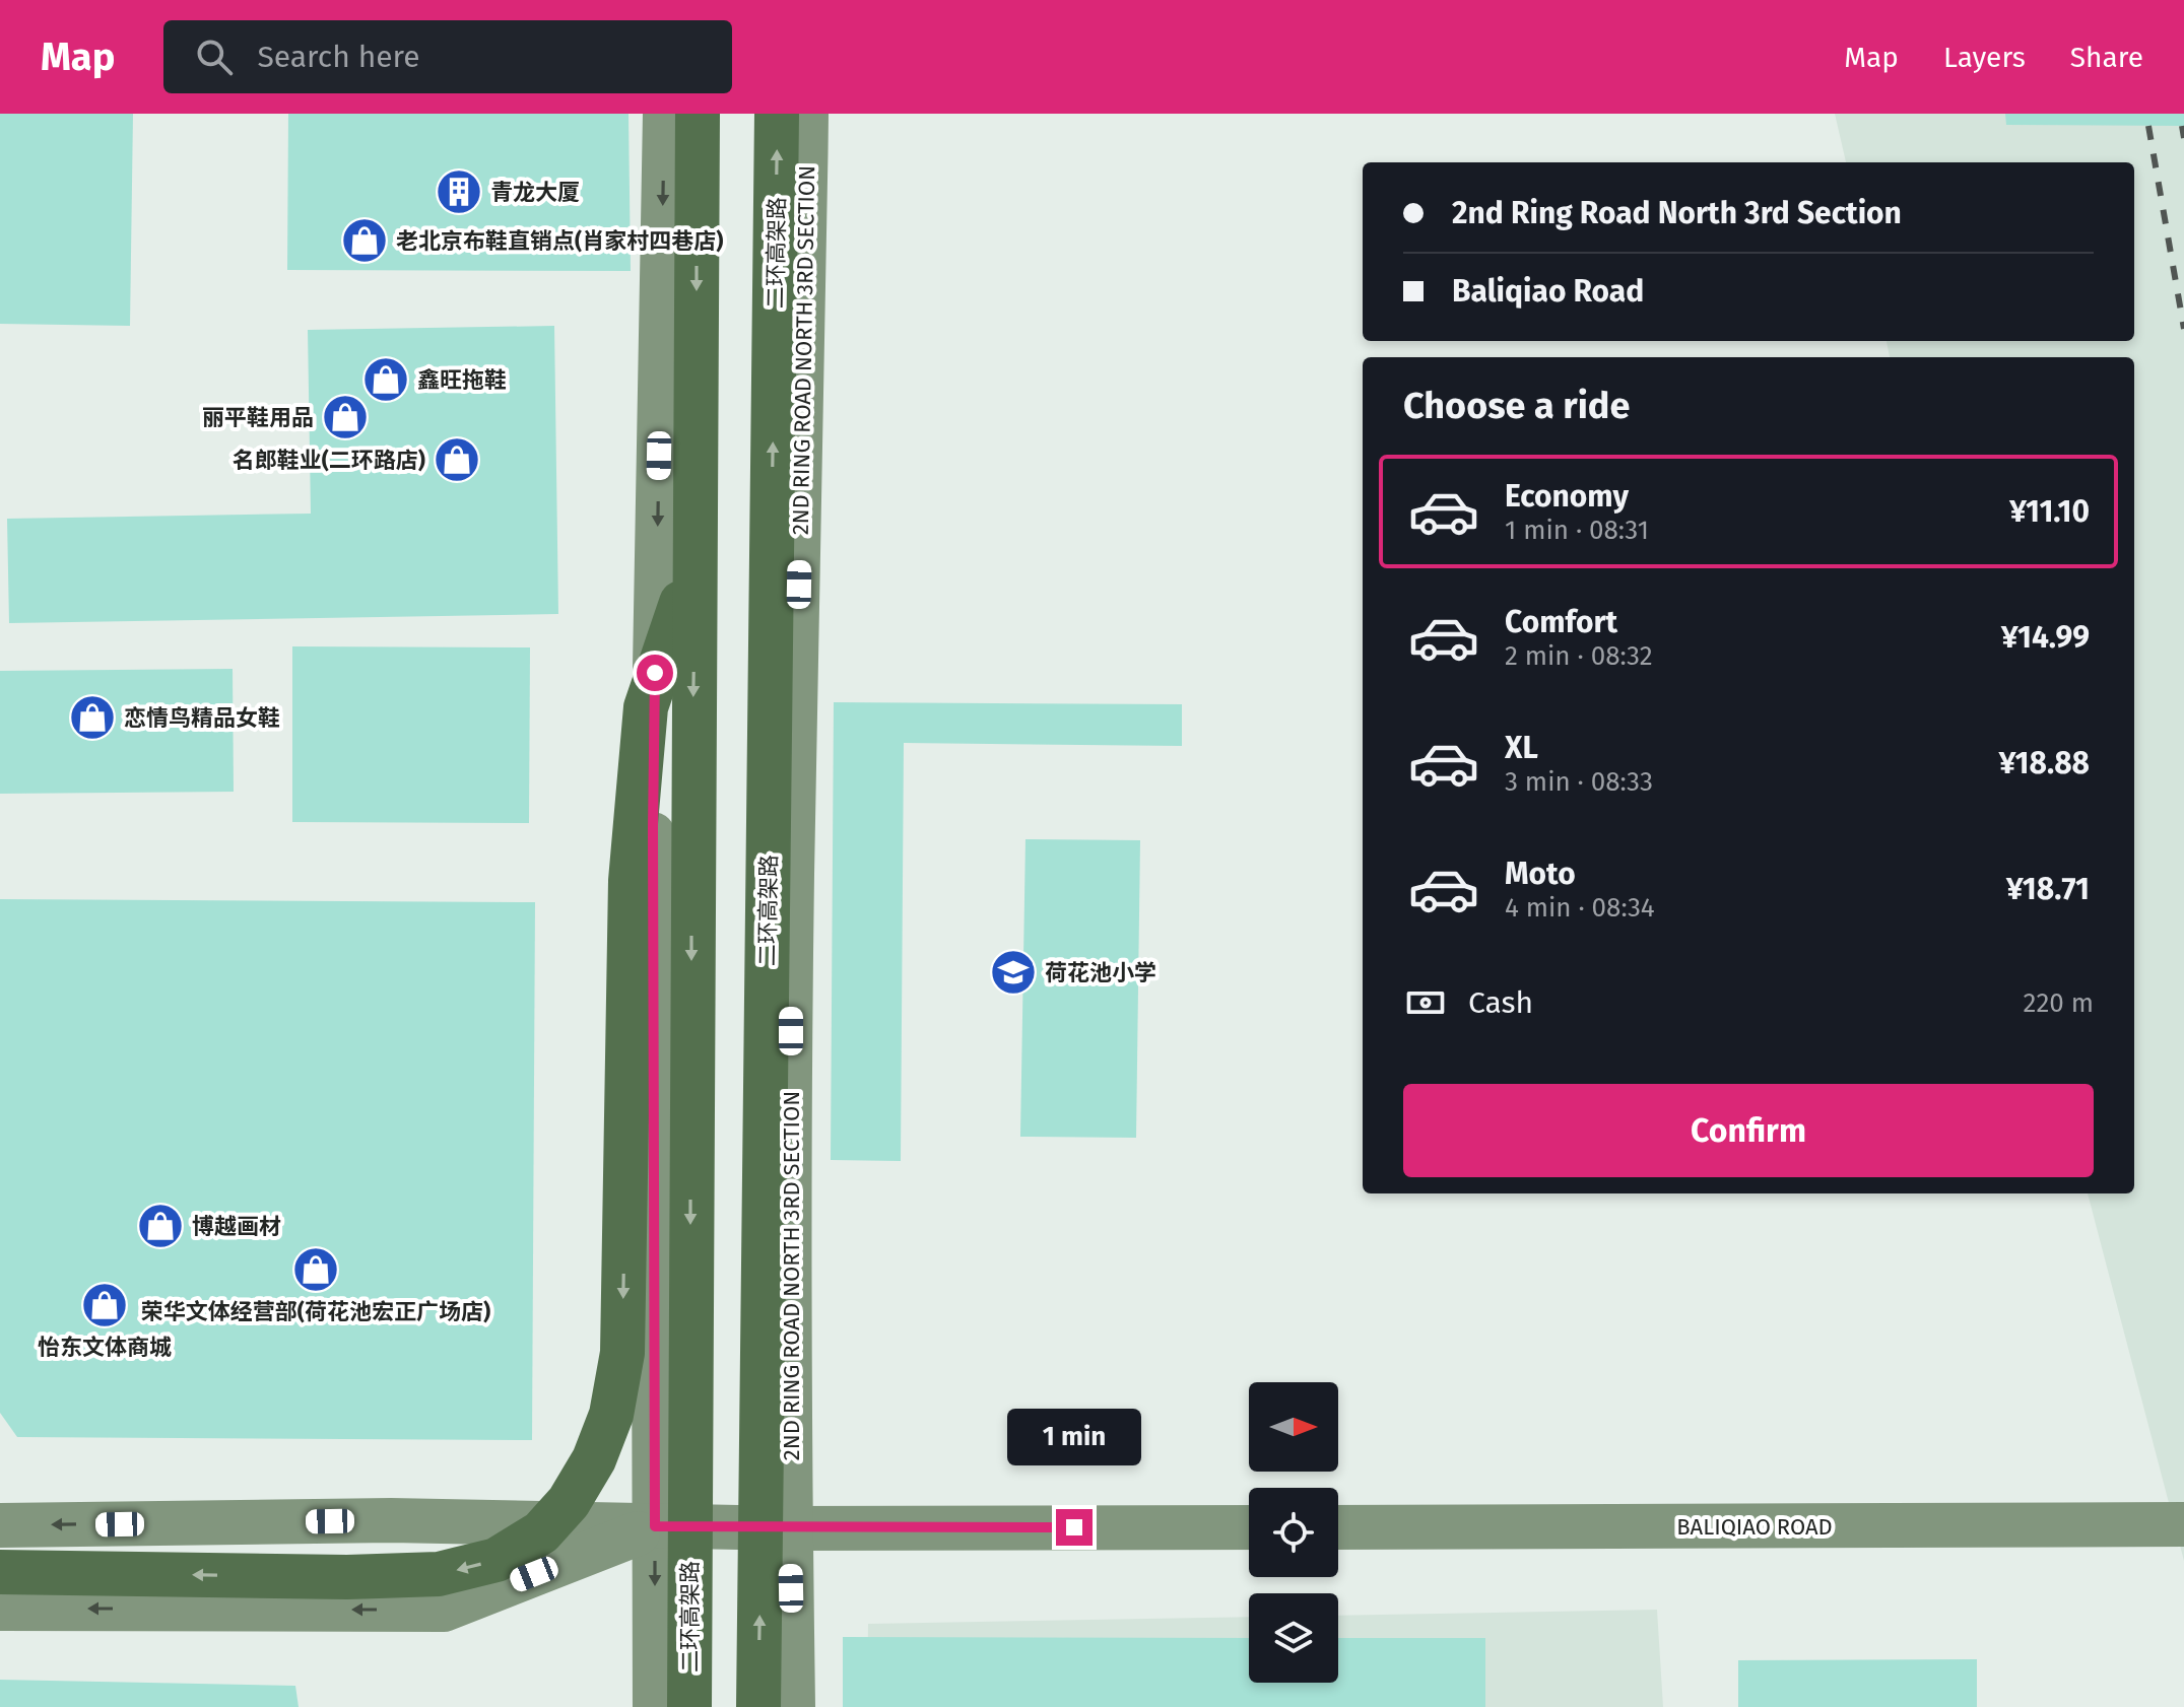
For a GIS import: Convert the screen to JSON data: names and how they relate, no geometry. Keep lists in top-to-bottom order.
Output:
{
  "streets": {
    "highway": ["二环高架路"],
    "main road": ["2ND RING ROAD NORTH 3RD SECTION", "BALIQIAO ROAD"]
  },
  "places": {
    "building": ["青龙大厦"],
    "shop": [
      "老北京布鞋直销点(肖家村四巷店)",
      "鑫旺拖鞋",
      "丽平鞋用品",
      "名郎鞋业(二环路店)",
      "恋情鸟精品女鞋",
      "博越画材",
      "荣华文体经营部(荷花池宏正广场店)",
      "怡东文体商城"
    ],
    "school or university": ["荷花池小学"]
  },
  "north": "right",
  "page": {
    "header": "Map",
    "search": "Search here",
    "nav": ["Map", "Layers", "Share"],
    "banner": ["2nd Ring Road North 3rd Section", "Baliqiao Road"],
    "heading": "Choose a ride",
    "list": [
      {
        "name": "Economy",
        "note": "1 min · 08:31",
        "value": "¥11.10"
      },
      {
        "name": "Comfort",
        "note": "2 min · 08:32",
        "value": "¥14.99"
      },
      {
        "name": "XL",
        "note": "3 min · 08:33",
        "value": "¥18.88"
      },
      {
        "name": "Moto",
        "note": "4 min · 08:34",
        "value": "¥18.71"
      }
    ],
    "pay": ["Cash", "220 m"],
    "buttons": "Confirm",
    "bubble": "1 min"
  }
}
